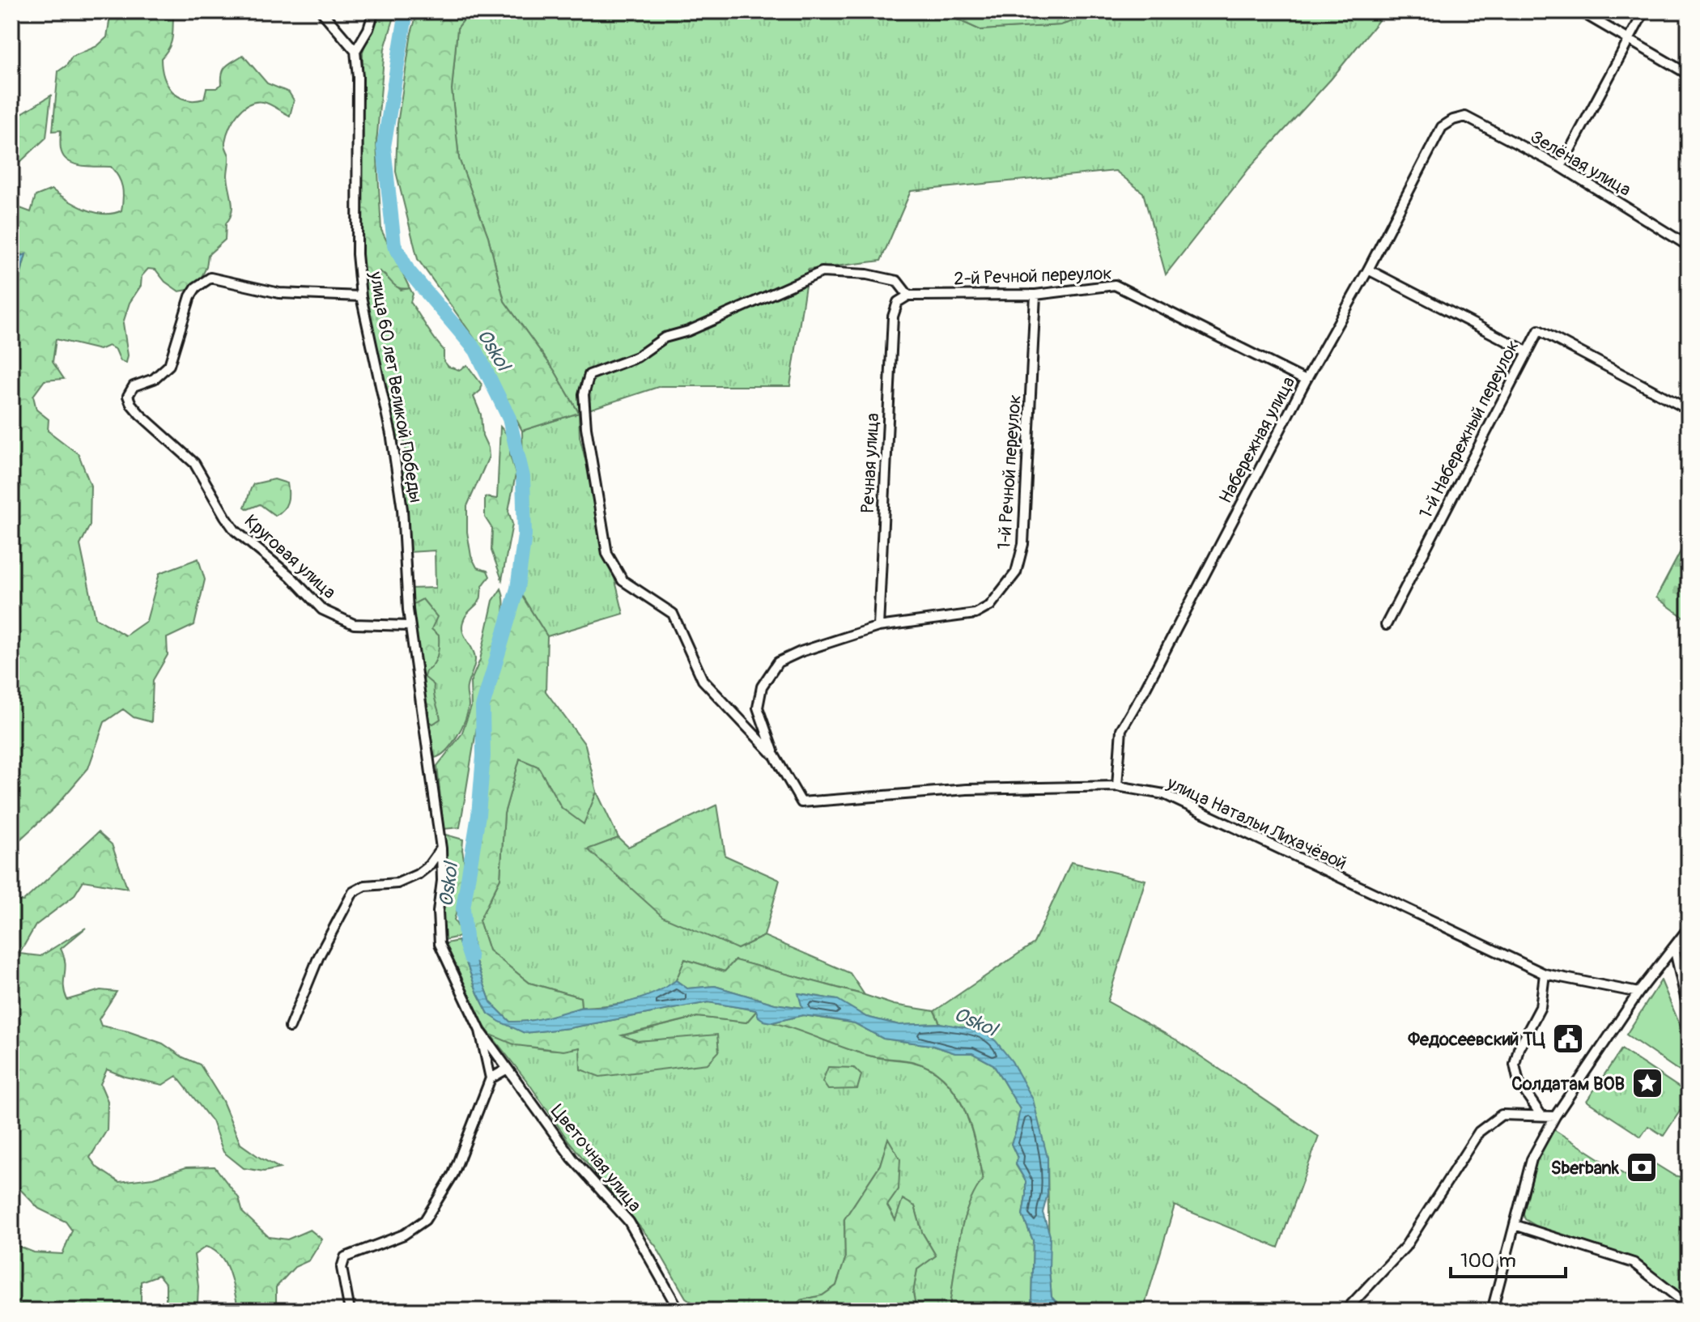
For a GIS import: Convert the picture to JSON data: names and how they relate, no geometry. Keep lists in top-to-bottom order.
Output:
{
  "streets": {
    "street": [
      "Зелёная улица",
      "2-й Речной переулок",
      "улица 60 лет Великой Победы",
      "1-й Набережный переулок",
      "Набережная улица",
      "Речная улица",
      "1-й Речной переулок",
      "Круговая улица",
      "улица Натальи Лихачёвой",
      "Цветочная улица"
    ]
  },
  "crossings": [
    ["Зелёная улица", "Набережная улица"],
    ["2-й Речной переулок", "Набережная улица"],
    ["2-й Речной переулок", "Речная улица"],
    ["2-й Речной переулок", "1-й Речной переулок"],
    ["улица 60 лет Великой Победы", "Круговая улица"],
    ["улица 60 лет Великой Победы", "Цветочная улица"],
    ["Набережная улица", "улица Натальи Лихачёвой"],
    ["Речная улица", "1-й Речной переулок"],
    ["1-й Речной переулок", "улица Натальи Лихачёвой"]
  ],
  "water": ["Oskol"],
  "places": {
    "public building": ["Федосеевский ТЦ"],
    "place": ["Солдатам ВОВ"],
    "bank": ["Sberbank"]
  },
  "scale_bar": "100 m"
}
